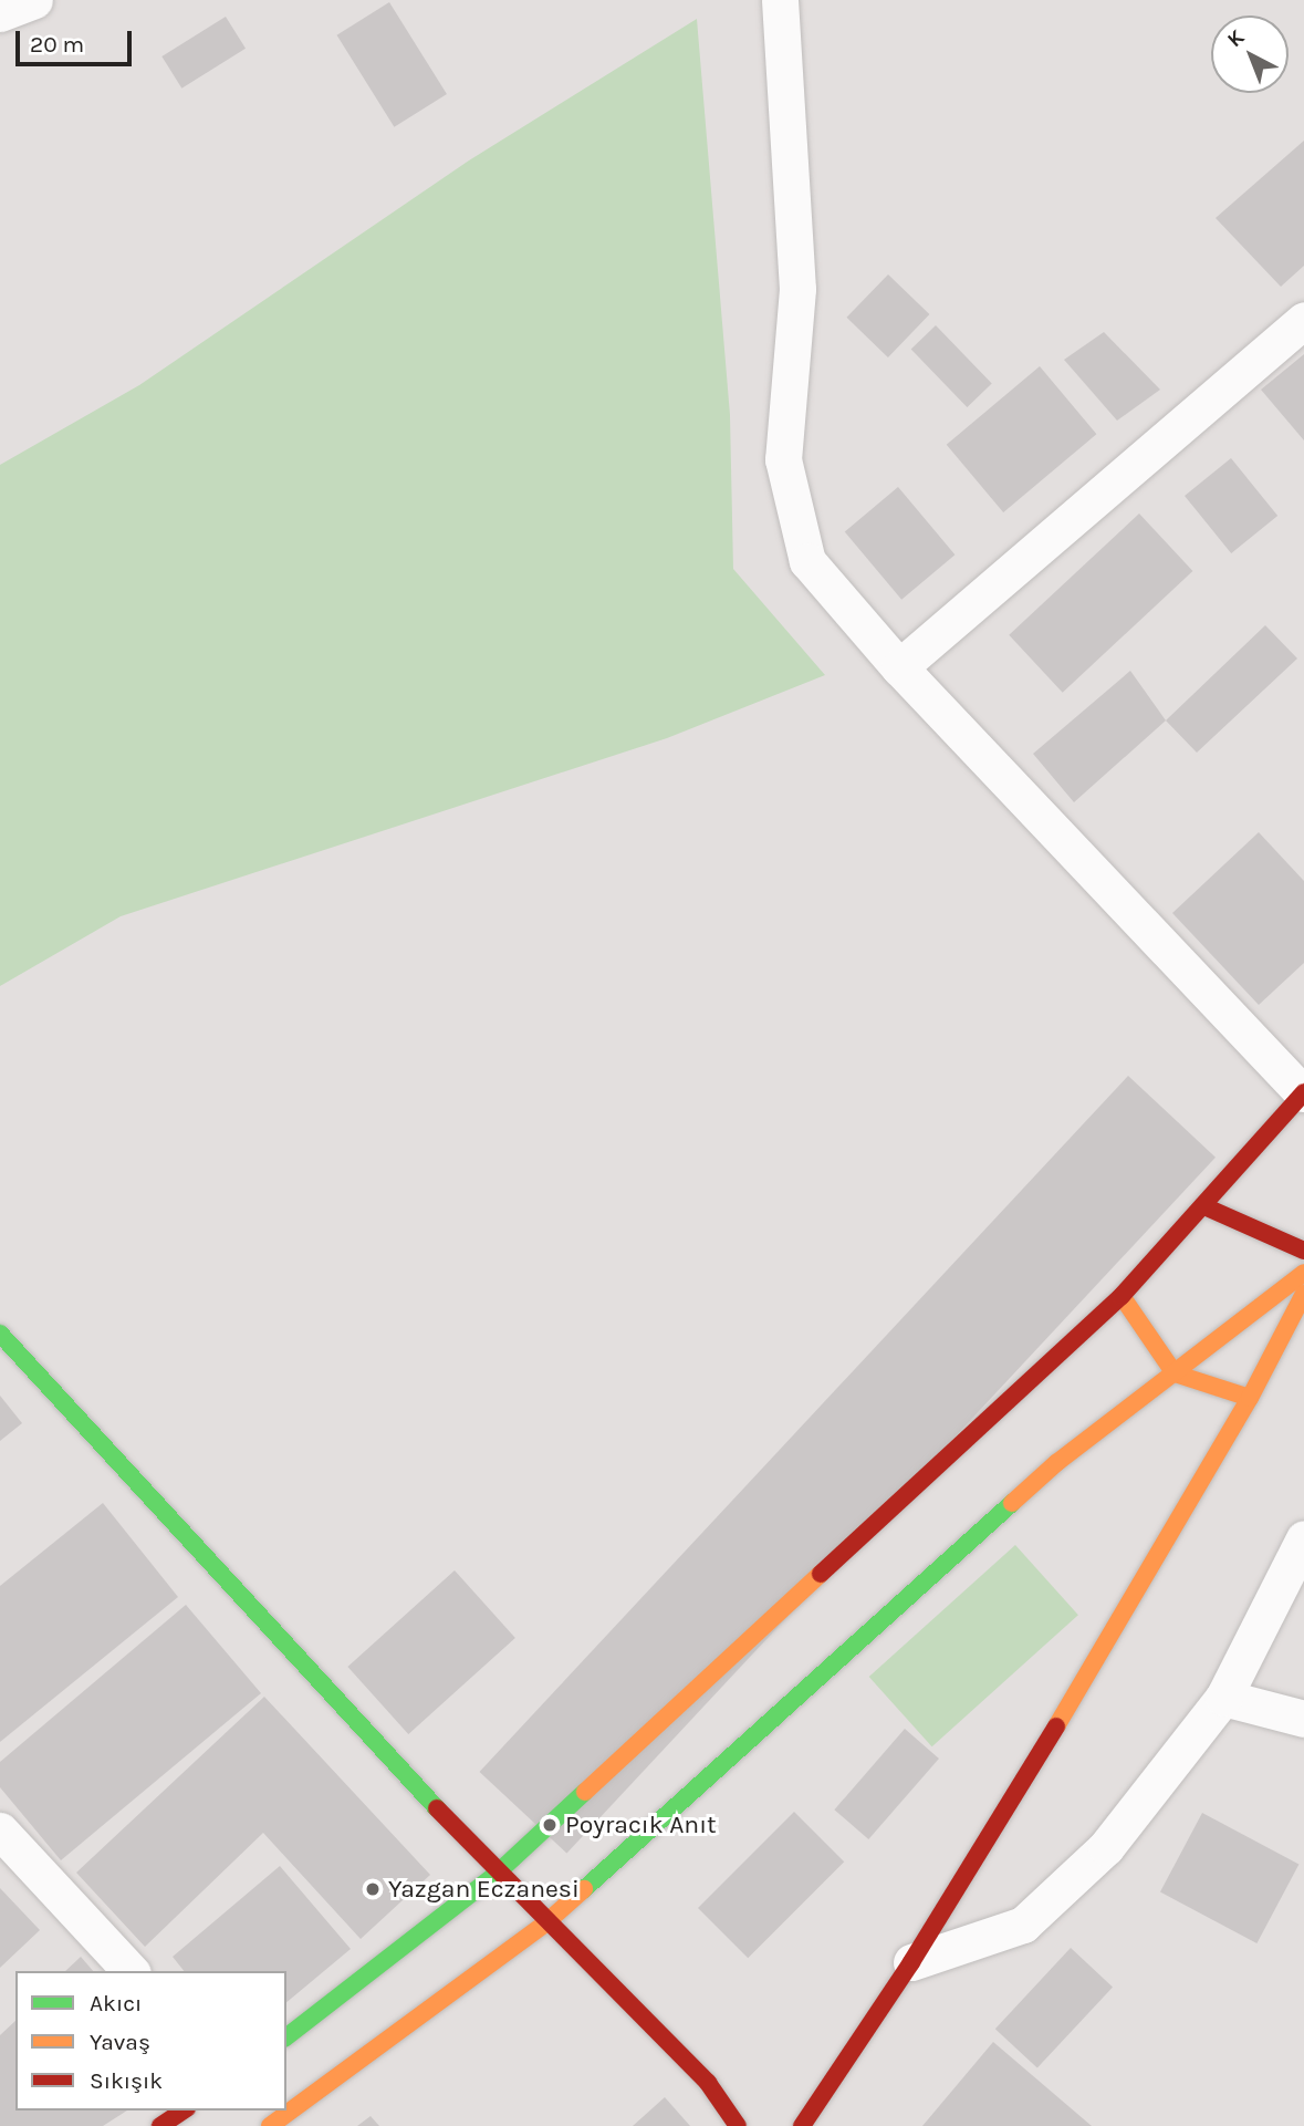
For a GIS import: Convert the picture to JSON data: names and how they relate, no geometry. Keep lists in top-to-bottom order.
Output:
{
  "places": ["Poyracık Anıt", "Yazgan Eczanesi"],
  "legend": ["Akıcı", "Yavaş", "Sıkışık"],
  "scale_bar": "20 m",
  "north": "top left"
}
